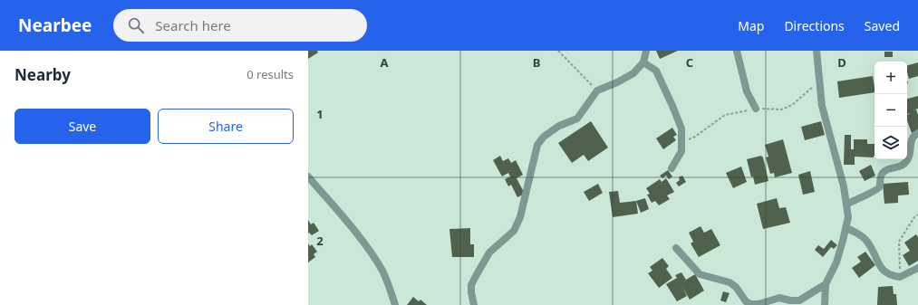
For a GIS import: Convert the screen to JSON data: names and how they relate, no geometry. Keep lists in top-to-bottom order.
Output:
{
  "page": {
    "header": "Nearbee",
    "search": "Search here",
    "nav": ["Map", "Directions", "Saved"],
    "heading": ["Nearby", "0 results"],
    "map_buttons": ["+", "−"],
    "buttons": ["Save", "Share"]
  },
  "grid": {
    "columns": [
      "A",
      "B",
      "C",
      "D"
    ],
    "rows": ["1", "2"]
  }
}
